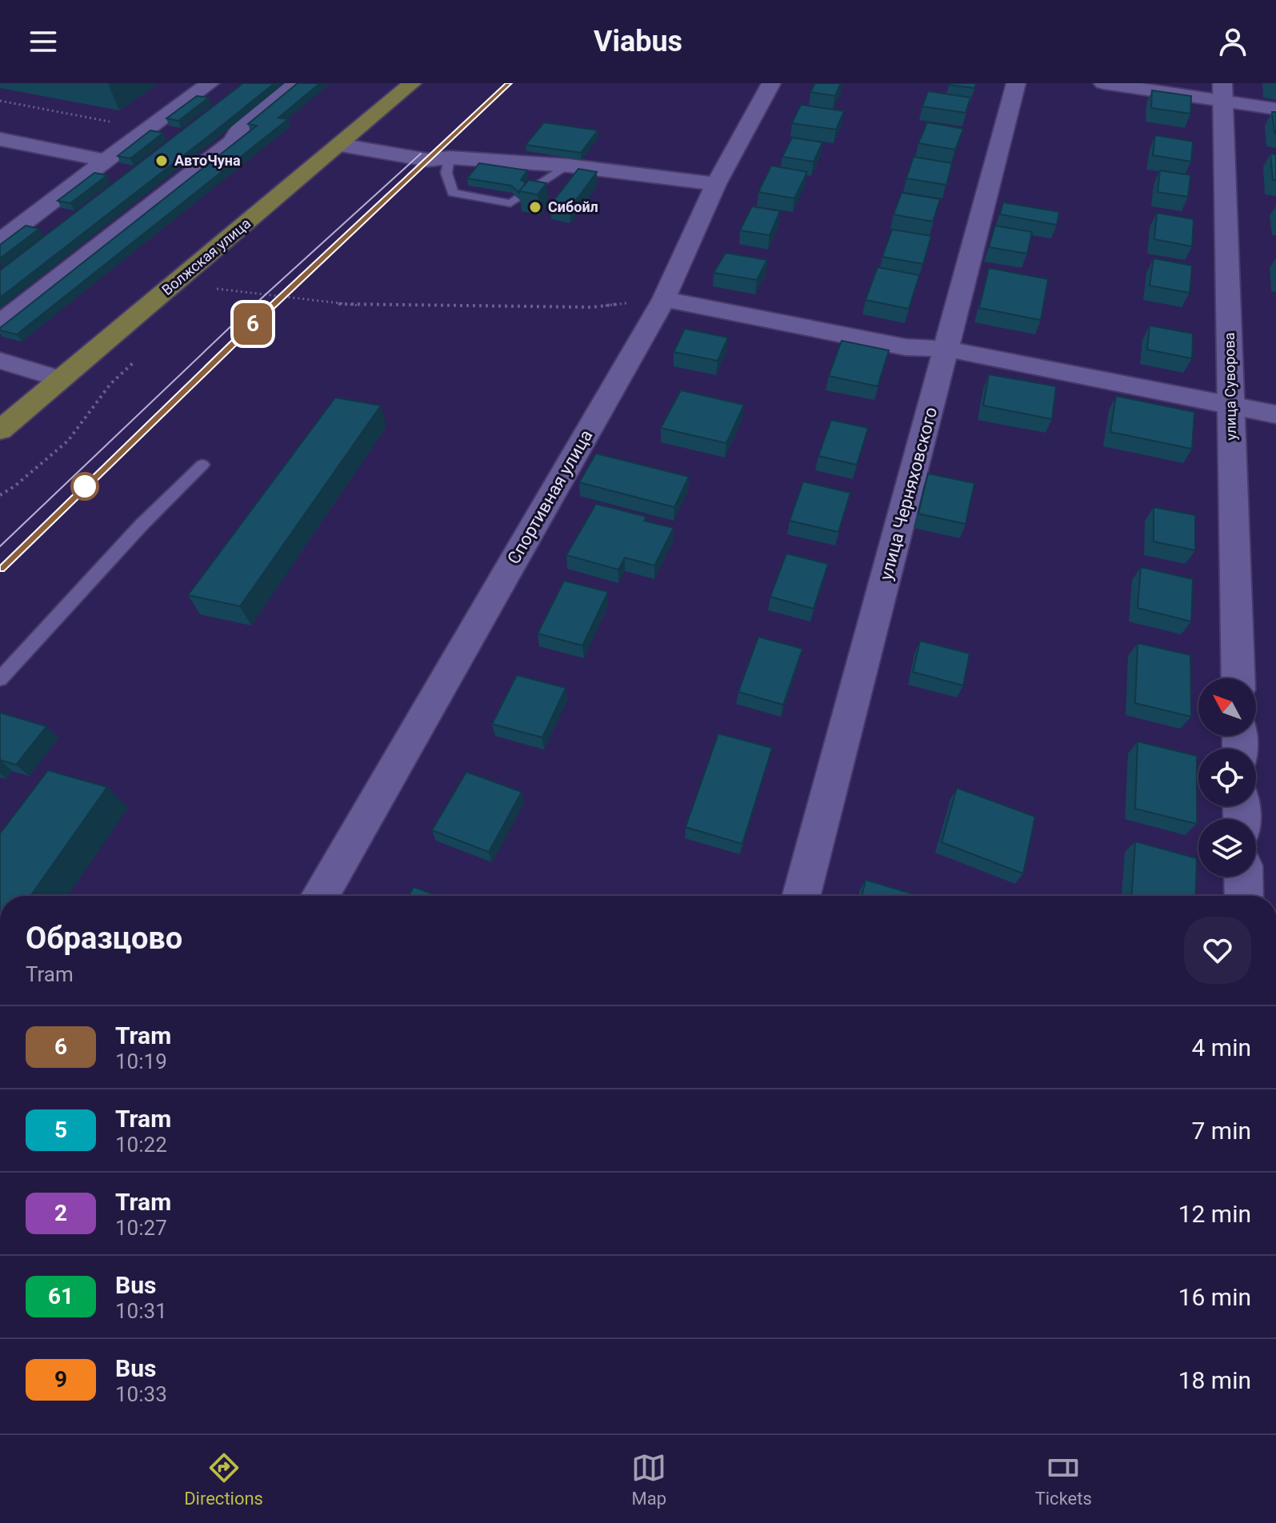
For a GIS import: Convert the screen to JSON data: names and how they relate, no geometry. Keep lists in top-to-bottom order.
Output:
{
  "streets": {
    "main road": ["Волжская улица"],
    "street": ["улица Суворова", "улица Черняховского", "Спортивная улица"]
  },
  "places": ["АвтоЧуна", "Сибойл"],
  "lines": ["tram line 6"],
  "north": "top left",
  "page": {
    "header": "Viabus",
    "on_map": "6",
    "heading": ["Образцово", "Tram"],
    "list": [
      {
        "mark": "6",
        "name": "Tram",
        "note": "10:19",
        "value": "4 min"
      },
      {
        "mark": "5",
        "name": "Tram",
        "note": "10:22",
        "value": "7 min"
      },
      {
        "mark": "2",
        "name": "Tram",
        "note": "10:27",
        "value": "12 min"
      },
      {
        "mark": "61",
        "name": "Bus",
        "note": "10:31",
        "value": "16 min"
      },
      {
        "mark": "9",
        "name": "Bus",
        "note": "10:33",
        "value": "18 min"
      }
    ],
    "tabs": ["Directions", "Map", "Tickets"]
  }
}
